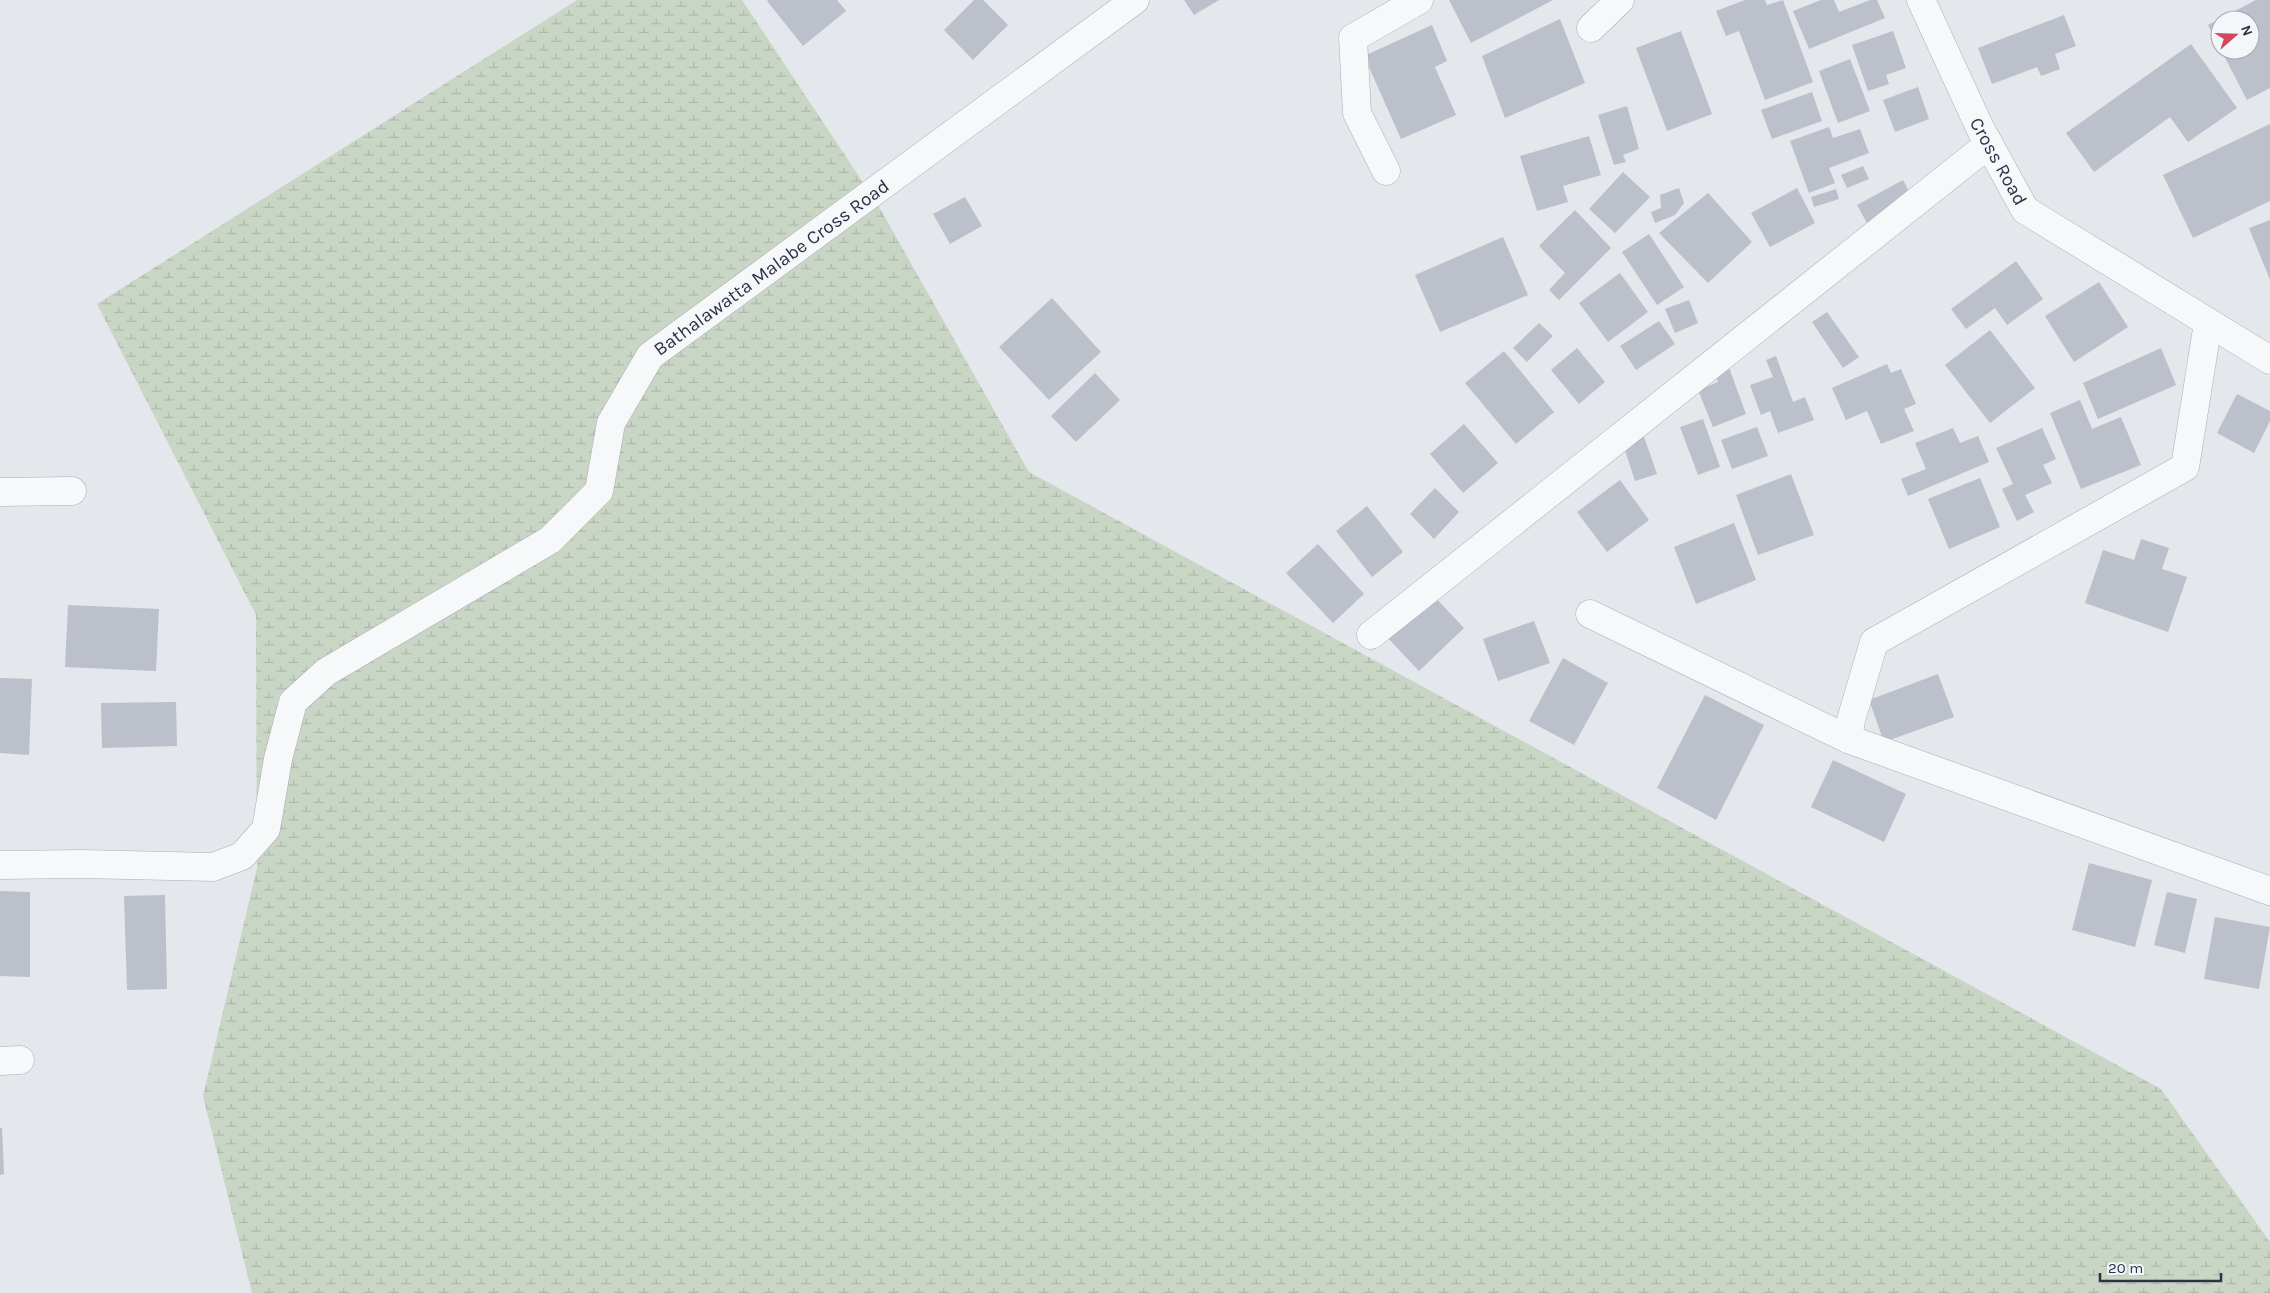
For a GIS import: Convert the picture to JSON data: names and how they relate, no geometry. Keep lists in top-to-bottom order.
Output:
{
  "streets": {
    "street": ["Cross Road", "Bathalawatta Malabe Cross Road"]
  },
  "scale_bar": "20 m",
  "north": "right"
}
